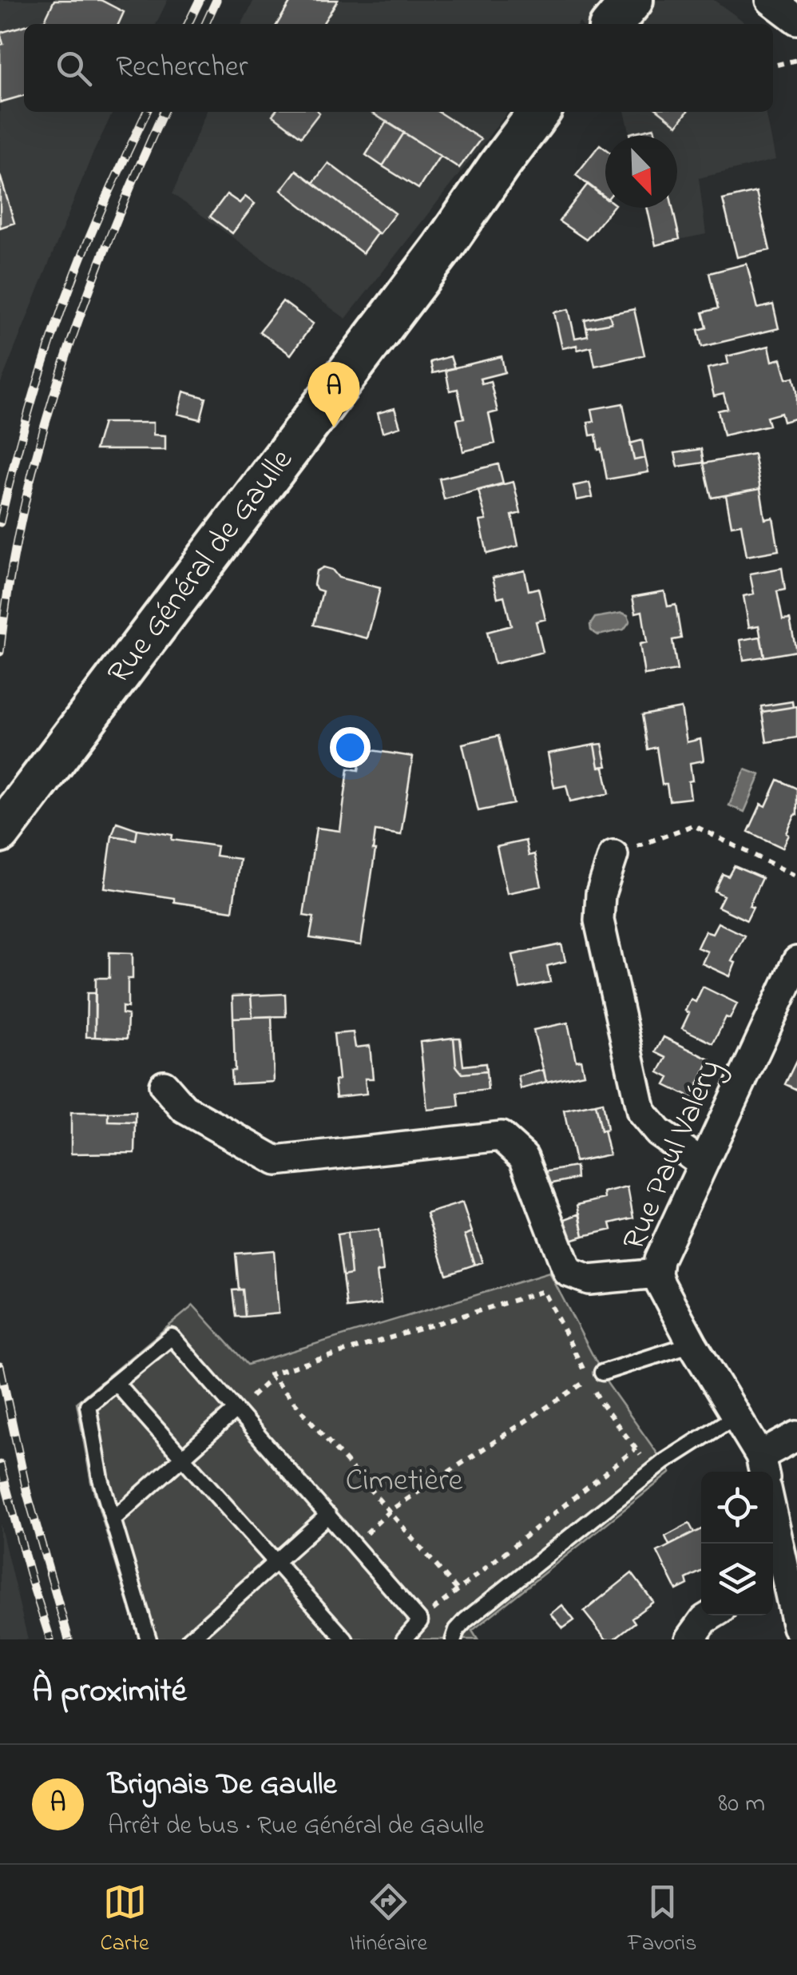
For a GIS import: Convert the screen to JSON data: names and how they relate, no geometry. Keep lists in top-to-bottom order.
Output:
{
  "streets": {
    "main road": ["Rue Général de Gaulle"],
    "street": ["Rue Paul Valéry"]
  },
  "parks": ["Cimetière"],
  "north": "bottom right",
  "page": {
    "search": "Rechercher",
    "pins": "A",
    "heading": "À proximité",
    "list": [
      {
        "mark": "A",
        "name": "Brignais De Gaulle",
        "note": "Arrêt de bus · Rue Général de Gaulle",
        "value": "80 m"
      }
    ],
    "nav": ["Carte", "Itinéraire", "Favoris"]
  }
}
